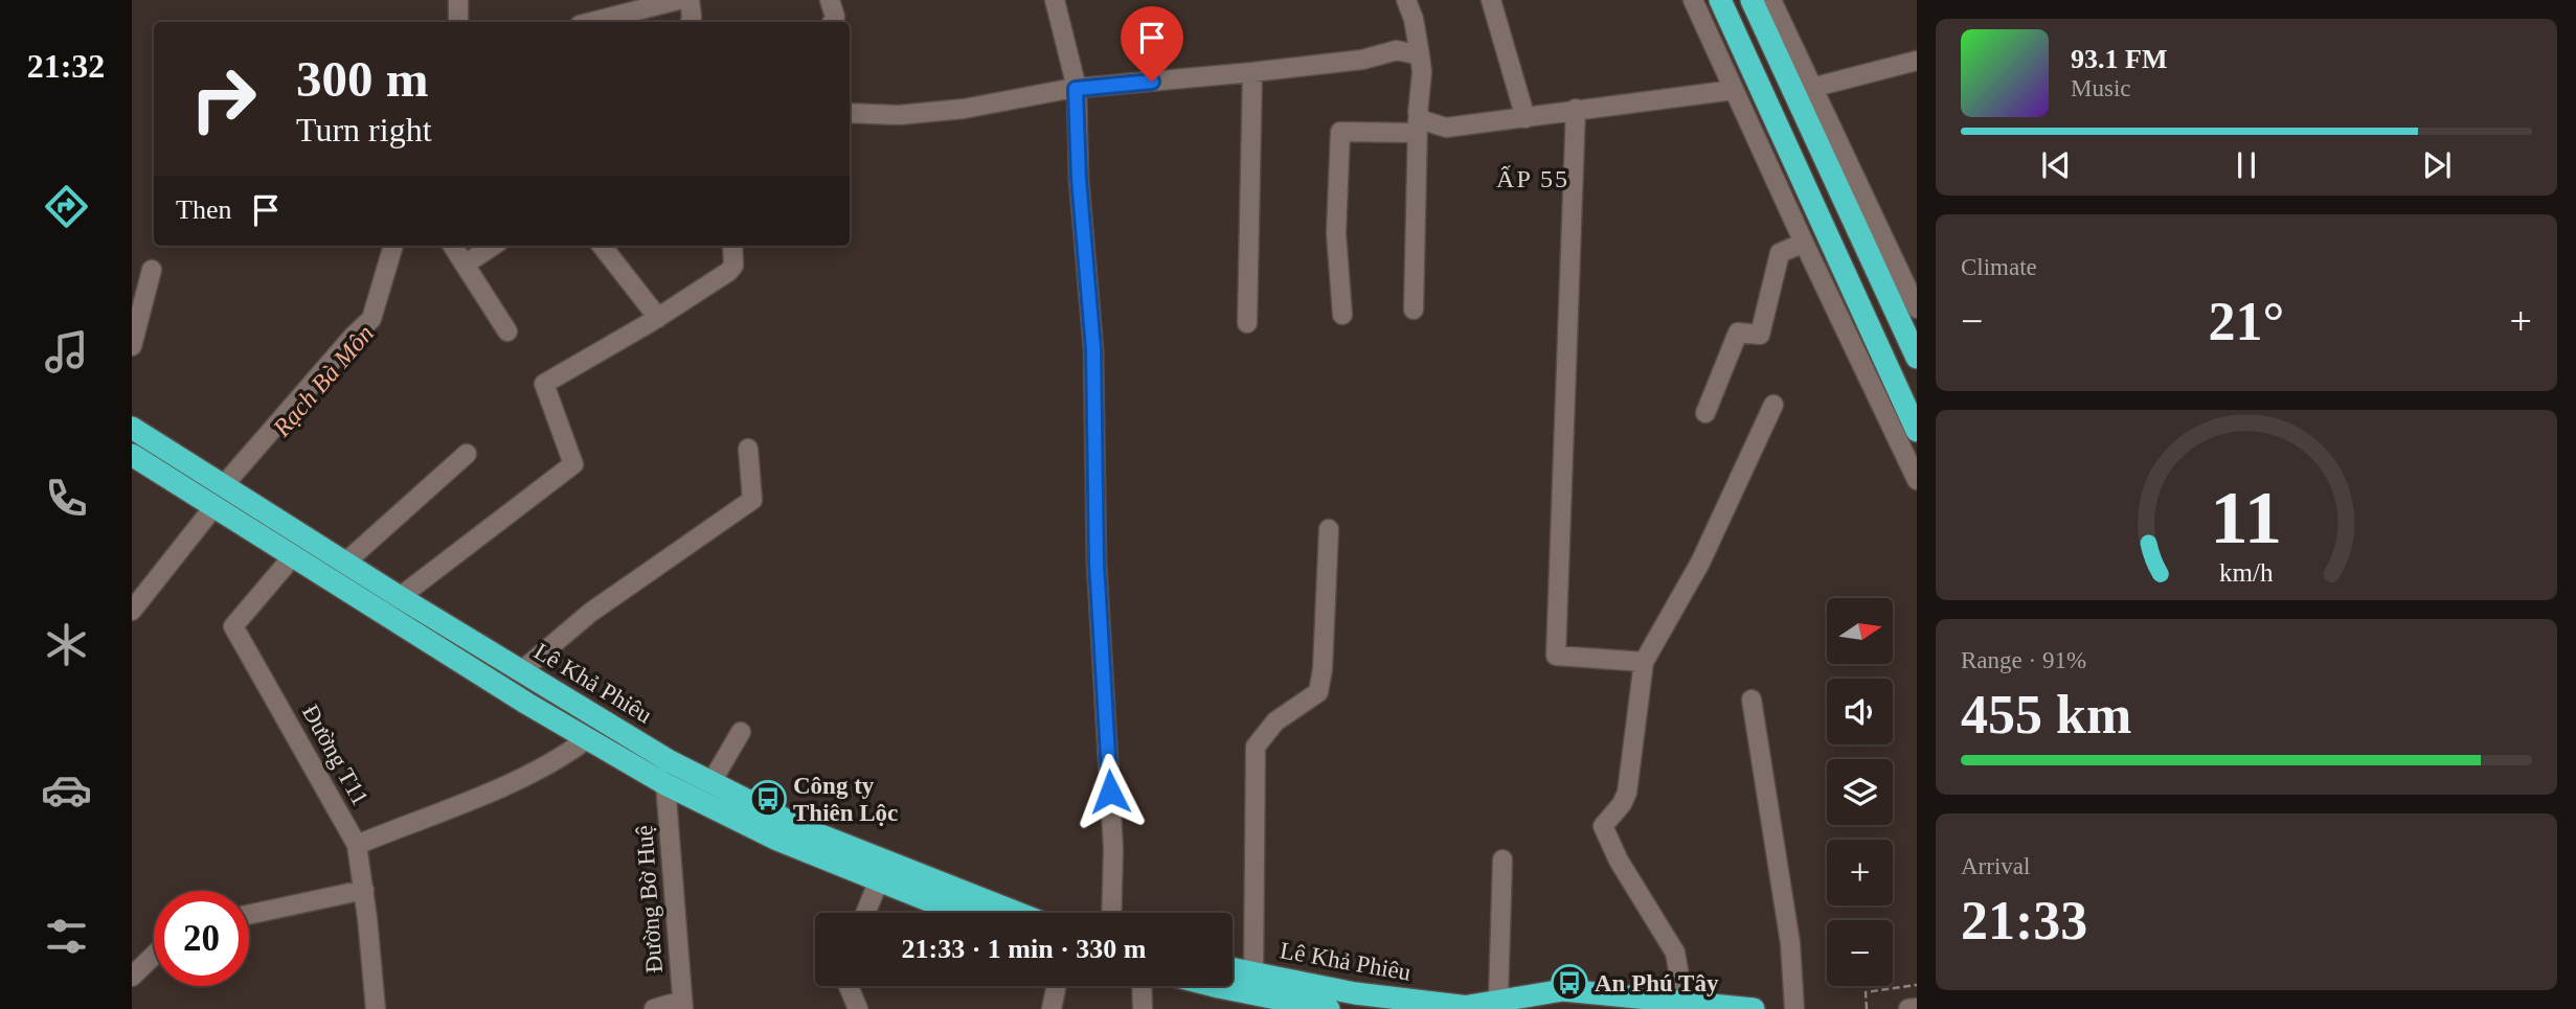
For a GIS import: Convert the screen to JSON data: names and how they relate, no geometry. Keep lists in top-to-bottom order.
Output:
{
  "streets": {
    "highway": ["Lê Khả Phiêu"],
    "street": ["Đường T11", "Đường Bờ Huệ"]
  },
  "crossings": [
    ["Lê Khả Phiêu", "Đường T11"],
    ["Lê Khả Phiêu", "Đường Bờ Huệ"]
  ],
  "districts": ["ẤP 55"],
  "water": ["Rạch Bà Môn"],
  "places": {
    "bus stop": ["Công ty Thiên Lộc", "An Phú Tây"]
  },
  "north": "right",
  "page": {
    "tabs": "21:32",
    "turn": ["300 m", "Turn right"],
    "song": ["93.1 FM", "Music"],
    "then": "Then",
    "tile": [
      "Climate",
      ["Range · 91%", "455 km"],
      ["Arrival", "21:33"]
    ],
    "heat": ["−", "21°", "+"],
    "map_buttons": ["+", "−"],
    "limit": "20",
    "trip": "21:33 · 1 min · 330 m",
    "gauge": ["11", "km/h"]
  }
}
